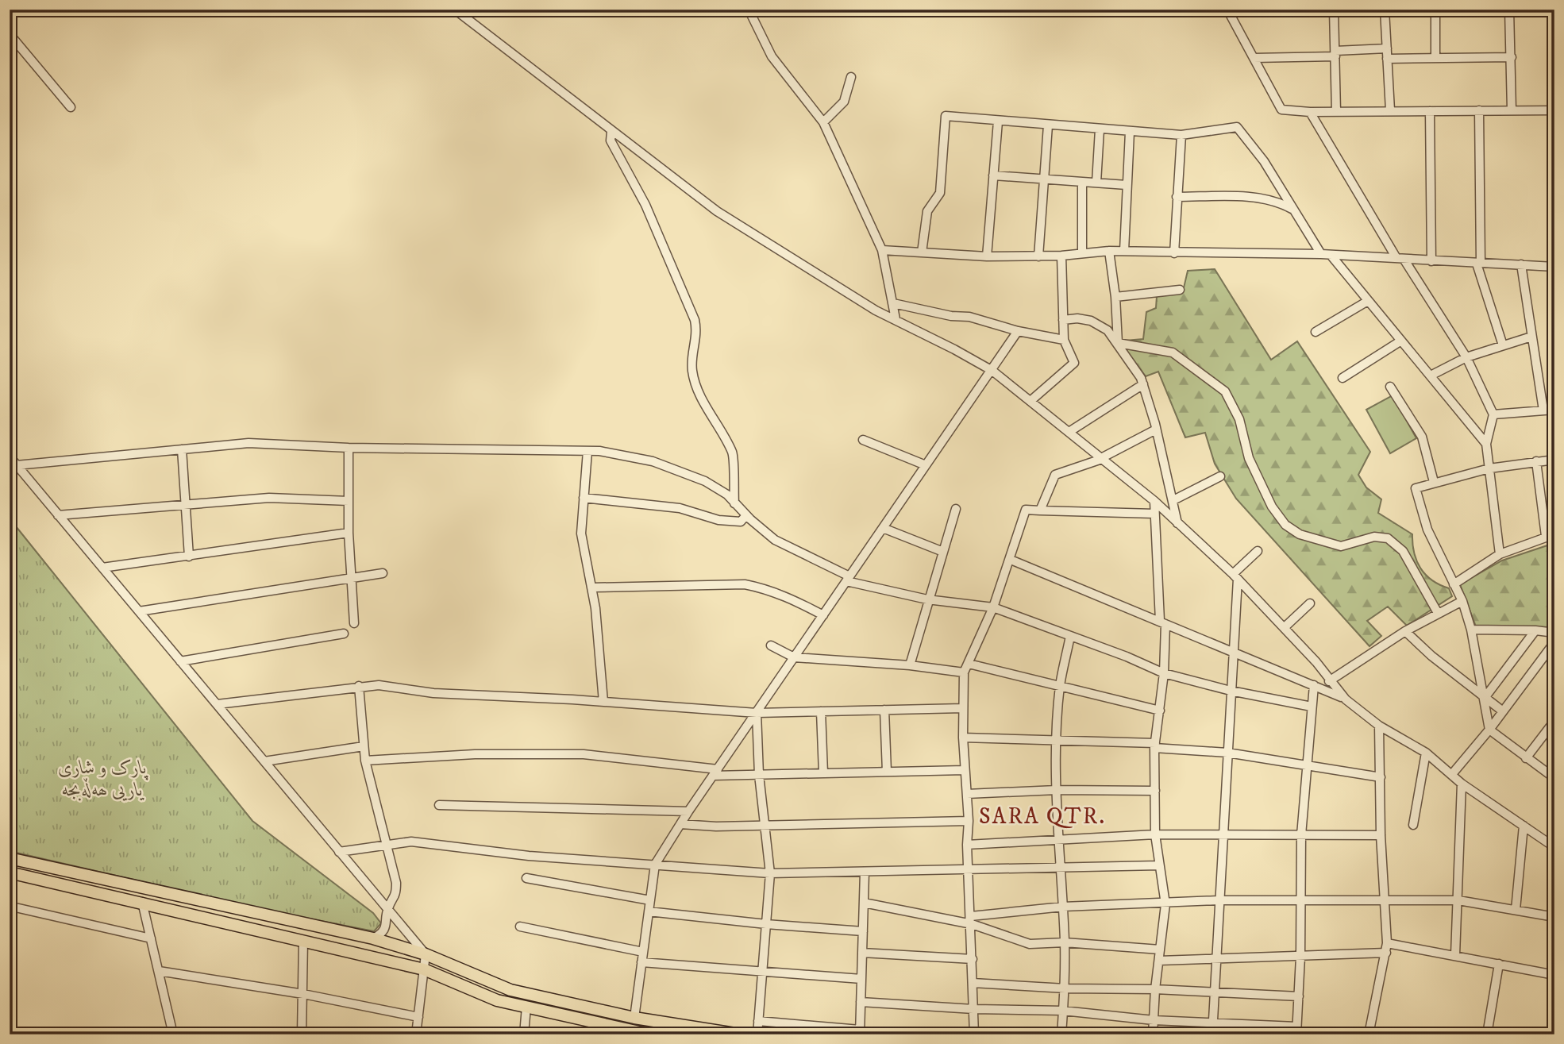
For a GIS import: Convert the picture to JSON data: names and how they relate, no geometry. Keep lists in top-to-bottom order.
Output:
{
  "districts": ["SARA QTR."],
  "parks": ["پارک و شاری یاریی ھەڵەبجە"]
}
